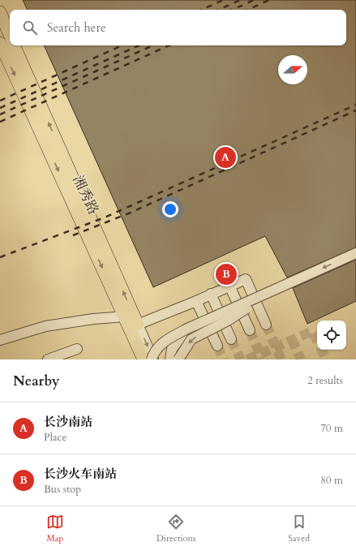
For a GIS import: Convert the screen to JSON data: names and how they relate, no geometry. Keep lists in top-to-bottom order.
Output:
{
  "streets": {
    "main road": ["湘秀路"]
  },
  "north": "right",
  "page": {
    "search": "Search here",
    "pins": ["A", "B"],
    "heading": ["Nearby", "2 results"],
    "list": [
      {
        "mark": "A",
        "name": "长沙南站",
        "note": "Place",
        "value": "70 m"
      },
      {
        "mark": "B",
        "name": "长沙火车南站",
        "note": "Bus stop",
        "value": "80 m"
      }
    ],
    "nav": ["Map", "Directions", "Saved"]
  }
}
